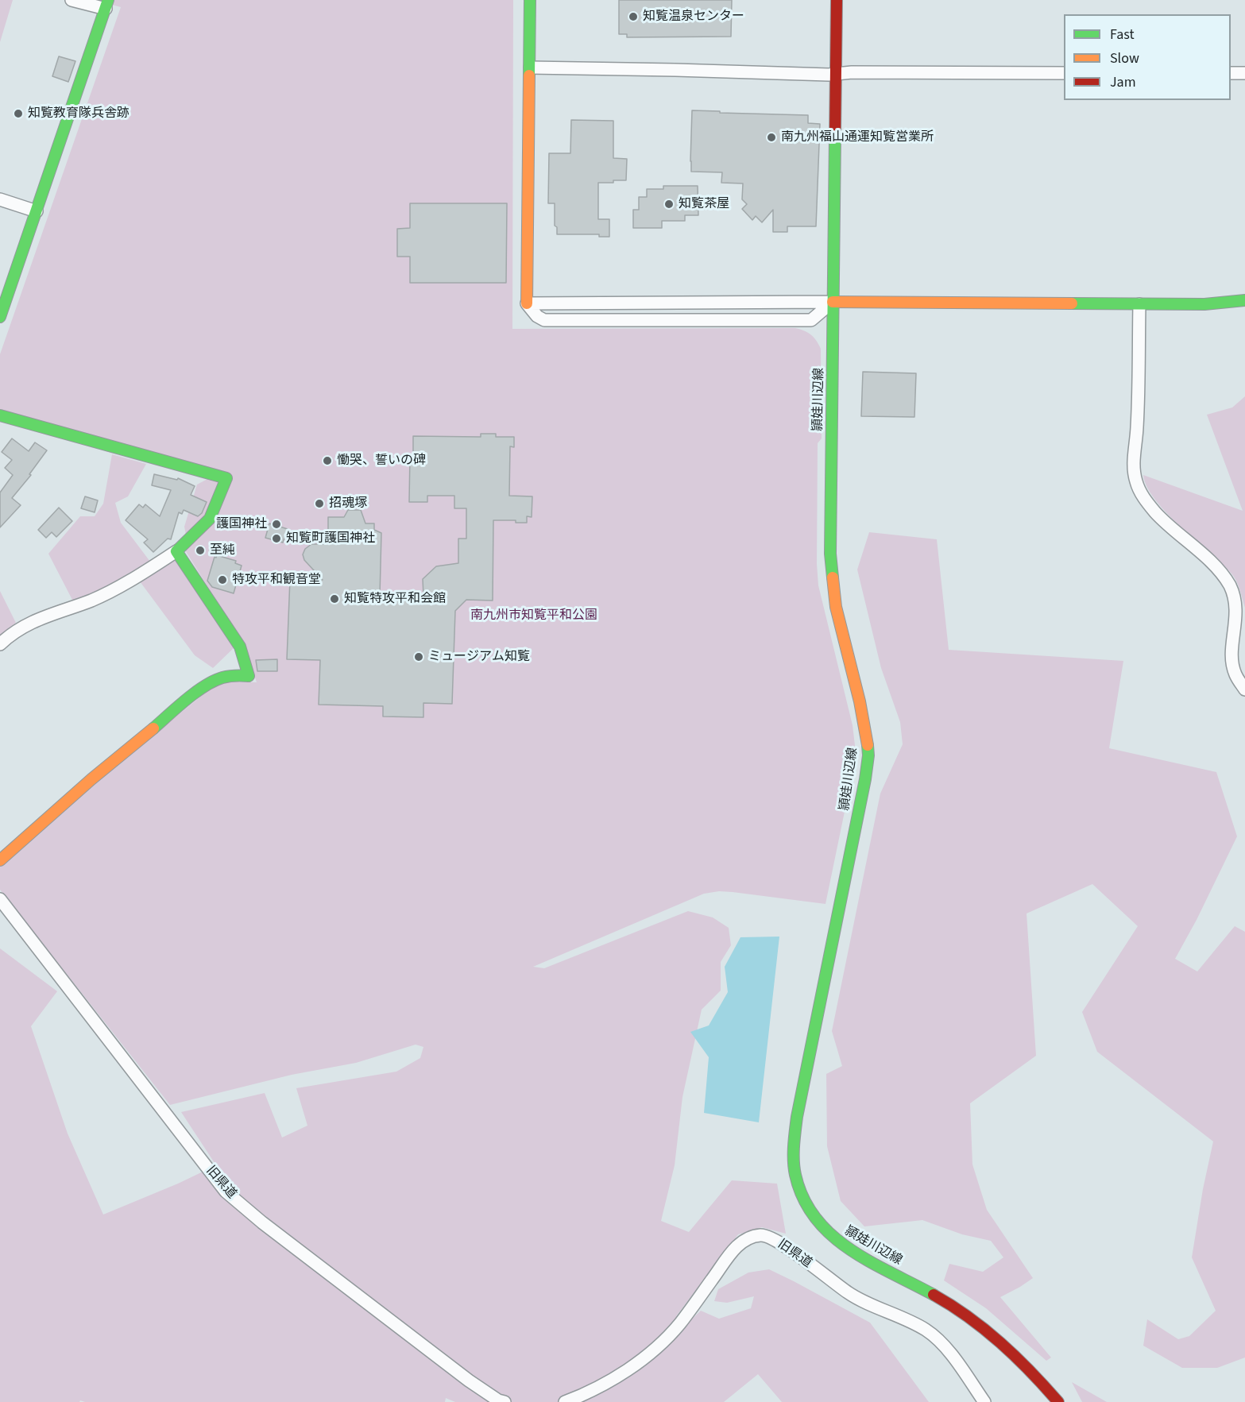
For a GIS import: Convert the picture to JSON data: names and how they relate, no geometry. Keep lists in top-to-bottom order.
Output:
{
  "streets": {
    "street": ["頴娃川辺線", "旧県道"]
  },
  "parks": ["南九州市知覧平和公園"],
  "places": [
    "知覧温泉センター",
    "知覧教育隊兵舎跡",
    "南九州福山通運知覧営業所",
    "知覧茶屋",
    "慟哭、誓いの碑",
    "招魂塚",
    "護国神社",
    "知覧町護国神社",
    "至純",
    "特攻平和観音堂",
    "知覧特攻平和会館",
    "ミュージアム知覧"
  ],
  "legend": ["Fast", "Slow", "Jam"]
}
